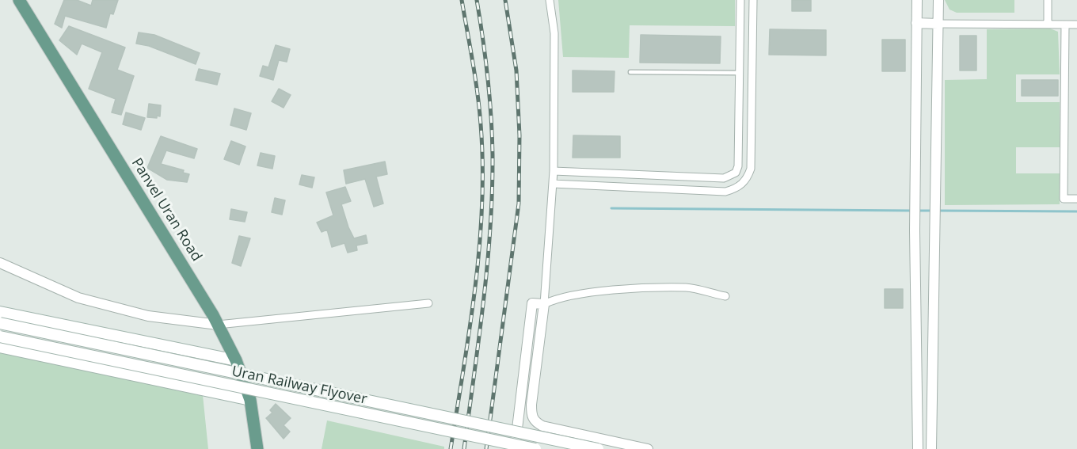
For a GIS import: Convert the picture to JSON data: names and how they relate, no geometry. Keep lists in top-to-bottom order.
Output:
{
  "streets": {
    "main road": ["Panvel Uran Road", "Uran Railway Flyover"]
  }
}
